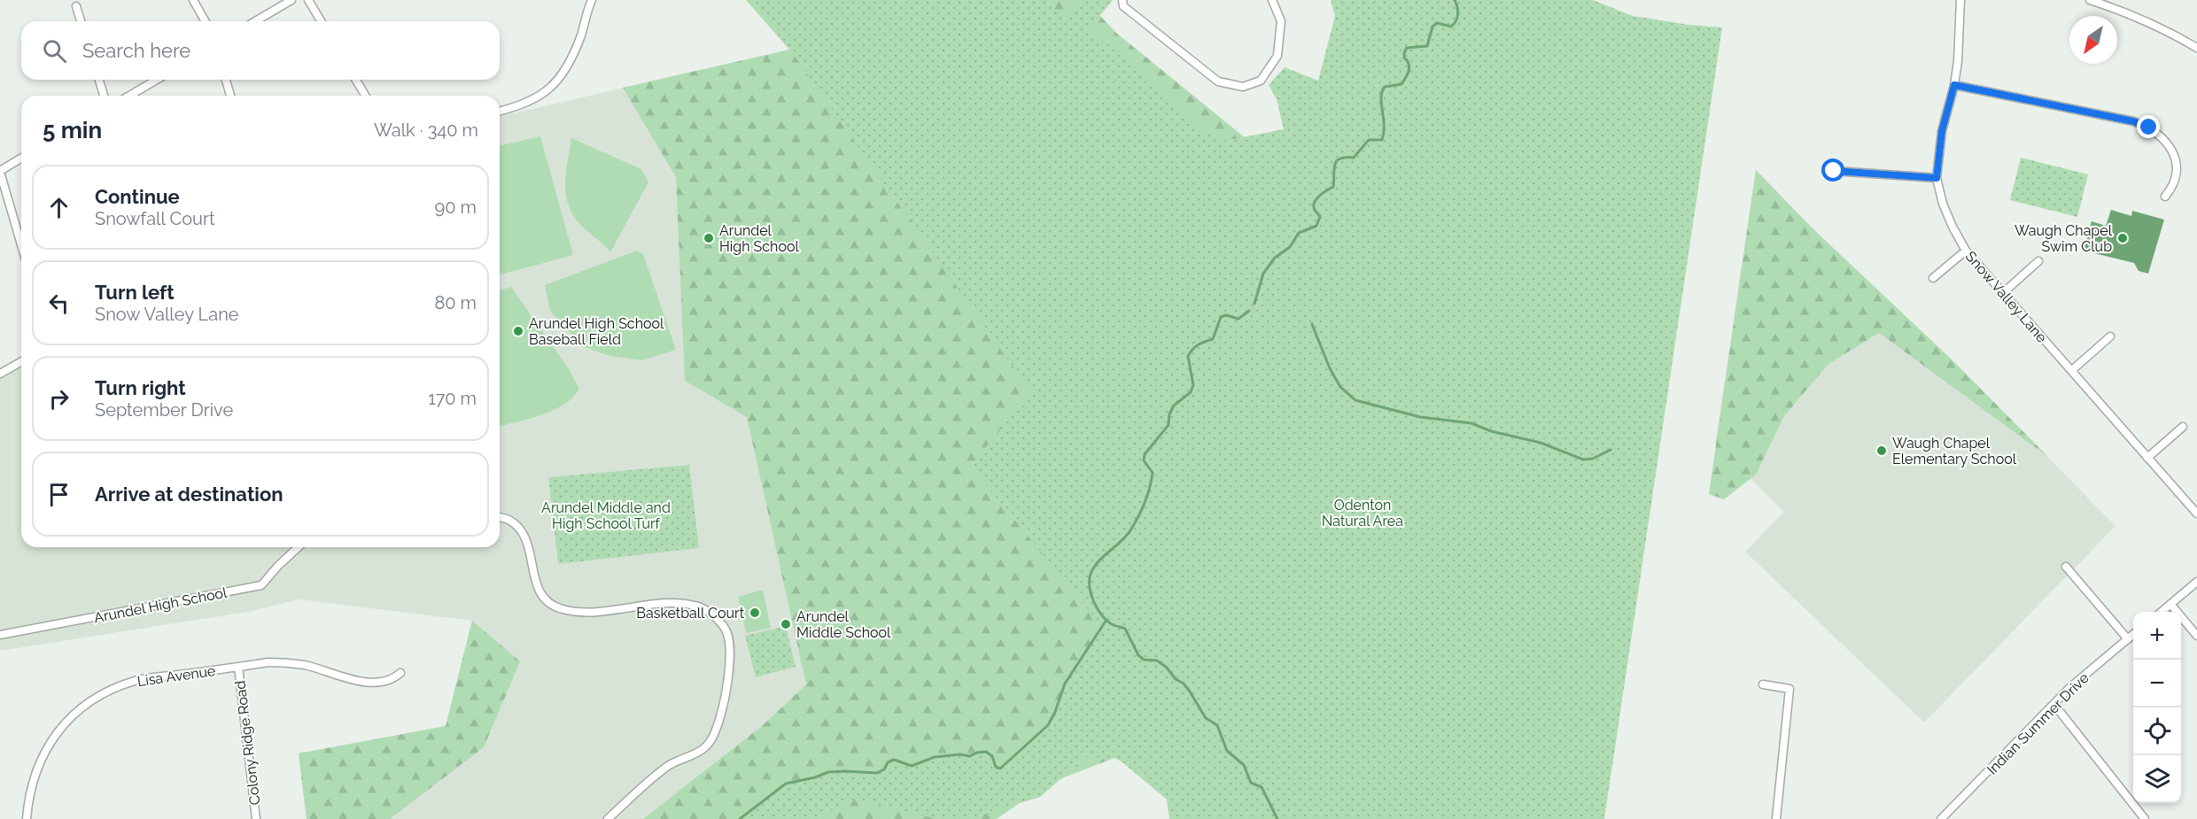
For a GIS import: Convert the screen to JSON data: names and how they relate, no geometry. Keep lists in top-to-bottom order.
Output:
{
  "streets": {
    "street": [
      "Snow Valley Lane",
      "Arundel High School",
      "Lisa Avenue",
      "Indian Summer Drive",
      "Colony Ridge Road"
    ]
  },
  "crossings": [
    ["Lisa Avenue", "Colony Ridge Road"]
  ],
  "parks": ["Odenton Natural Area", "Arundel Middle and High School Turf"],
  "places": [
    "Arundel High School",
    "Waugh Chapel Swim Club",
    "Arundel High School Baseball Field",
    "Waugh Chapel Elementary School",
    "Basketball Court",
    "Arundel Middle School"
  ],
  "north": "bottom left",
  "page": {
    "search": "Search here",
    "heading": ["5 min", "Walk · 340 m"],
    "list": [
      ["Continue", "Snowfall Court", "90 m"],
      ["Turn left", "Snow Valley Lane", "80 m"],
      ["Turn right", "September Drive", "170 m"],
      "Arrive at destination"
    ],
    "map_buttons": ["+", "−"]
  }
}
